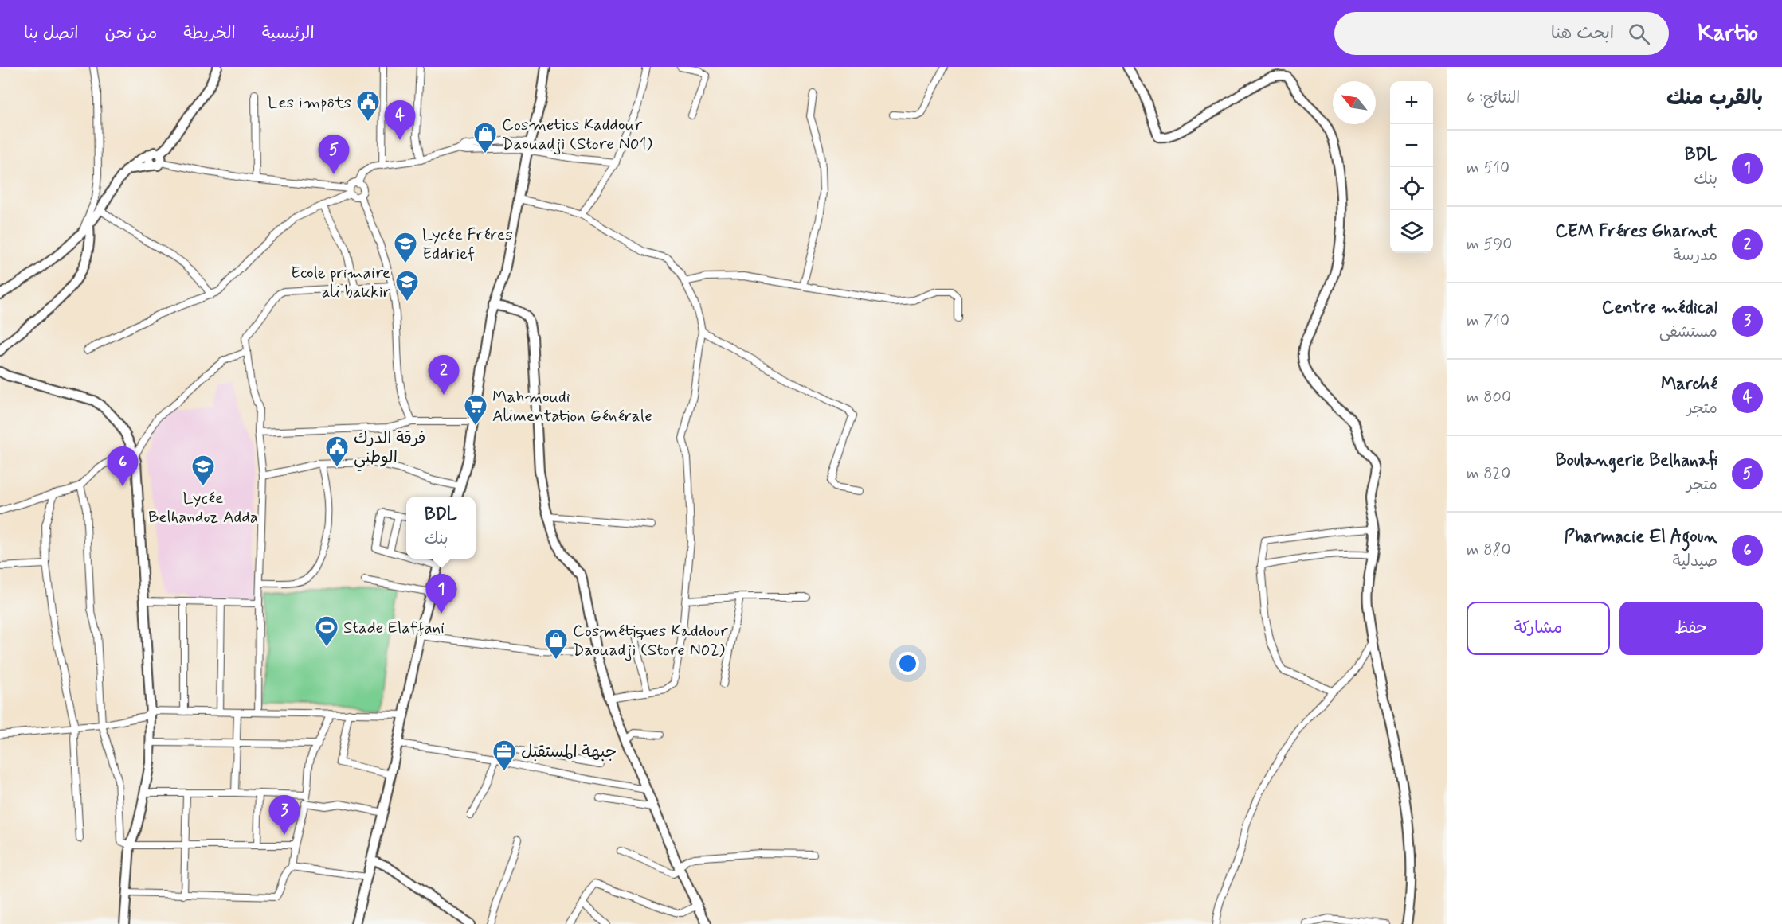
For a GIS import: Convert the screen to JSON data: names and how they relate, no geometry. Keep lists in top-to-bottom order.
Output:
{
  "places": {
    "public building": ["Les impôts", "فرقة الدرك الوطني"],
    "shop": ["Cosmetics Kaddour Daouadji (Store N01)", "Cosmétiques Kaddour Daouadji (Store N02)"],
    "school or university": ["Lycée Fréres Eddrief", "Ecole primaire ali bakkir", "Lycée Belhandoz Adda"],
    "supermarket": ["Mahmoudi Alimentation Générale"],
    "sports": ["Stade Elaffani"],
    "office": ["جبهة المستقبل"]
  },
  "north": "top left",
  "page": {
    "header": "Kartio",
    "search": "ابحث هنا",
    "nav": [
      "الرئيسية",
      "الخريطة",
      "من نحن",
      "اتصل بنا"
    ],
    "heading": ["بالقرب منك", "النتائج: 6"],
    "map_buttons": ["+", "−"],
    "pins": [
      "4",
      "5",
      "2",
      "6",
      "1",
      "3"
    ],
    "list": [
      {
        "mark": "1",
        "name": "BDL",
        "note": "بنك",
        "value": "510 m"
      },
      {
        "mark": "2",
        "name": "CEM Fréres Gharnot",
        "note": "مدرسة",
        "value": "590 m"
      },
      {
        "mark": "3",
        "name": "Centre médical",
        "note": "مستشفى",
        "value": "710 m"
      },
      {
        "mark": "4",
        "name": "Marché",
        "note": "متجر",
        "value": "800 m"
      },
      {
        "mark": "5",
        "name": "Boulangerie Belhanafi",
        "note": "متجر",
        "value": "820 m"
      },
      {
        "mark": "6",
        "name": "Pharmacie El Agoun",
        "note": "صيدلية",
        "value": "880 m"
      }
    ],
    "popup": ["BDL", "بنك"],
    "buttons": ["حفظ", "مشاركة"]
  }
}
